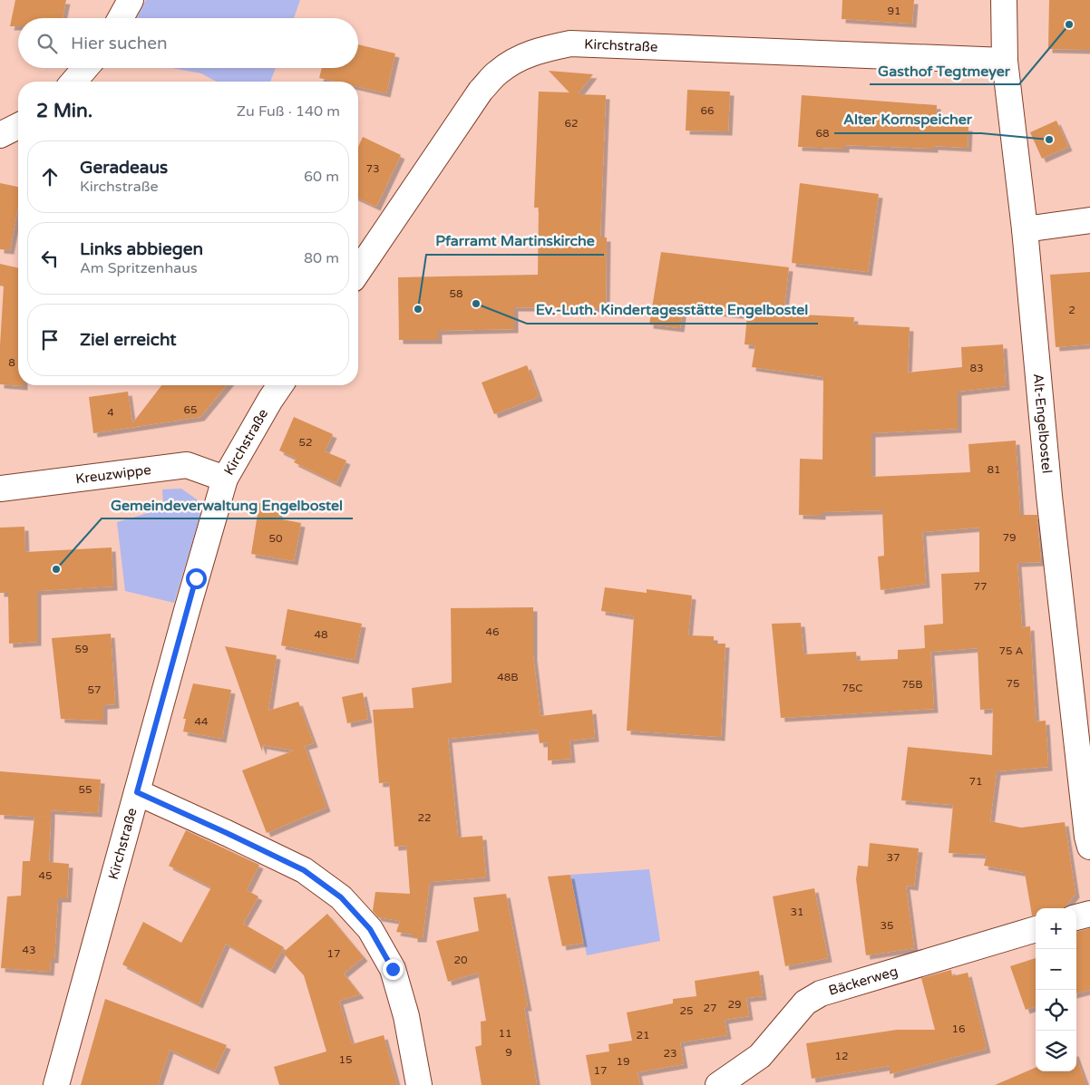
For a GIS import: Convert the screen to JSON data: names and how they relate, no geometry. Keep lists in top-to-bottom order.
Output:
{
  "streets": {
    "street": [
      "Kirchstraße",
      "Alt-Engelbostel",
      "Kreuzwippe",
      "Bäckerweg"
    ]
  },
  "crossings": [
    ["Kirchstraße", "Alt-Engelbostel"],
    ["Kirchstraße", "Kreuzwippe"]
  ],
  "places": [
    "Gasthof Tegtmeyer",
    "Alter Kornspeicher",
    "Ev.-Luth. Kindertagesstätte Engelbostel",
    "Pfarramt Martinskirche",
    "Gemeindeverwaltung Engelbostel"
  ],
  "house_numbers": [
    "91",
    "66",
    "62",
    "68",
    "73",
    "58",
    "2",
    "8",
    "83",
    "65",
    "4",
    "52",
    "81",
    "79",
    "50",
    "77",
    "46",
    "48",
    "59",
    "75 A",
    "48B",
    "75",
    "75B",
    "75C",
    "57",
    "44",
    "71",
    "55",
    "22",
    "37",
    "45",
    "31",
    "35",
    "43",
    "17",
    "20",
    "29",
    "27",
    "25",
    "16",
    "11",
    "21",
    "9",
    "23",
    "12",
    "15",
    "19",
    "17"
  ],
  "page": {
    "search": "Hier suchen",
    "heading": ["2 Min.", "Zu Fuß · 140 m"],
    "list": [
      ["Geradeaus", "Kirchstraße", "60 m"],
      ["Links abbiegen", "Am Spritzenhaus", "80 m"],
      "Ziel erreicht"
    ],
    "map_buttons": ["+", "−"]
  }
}
